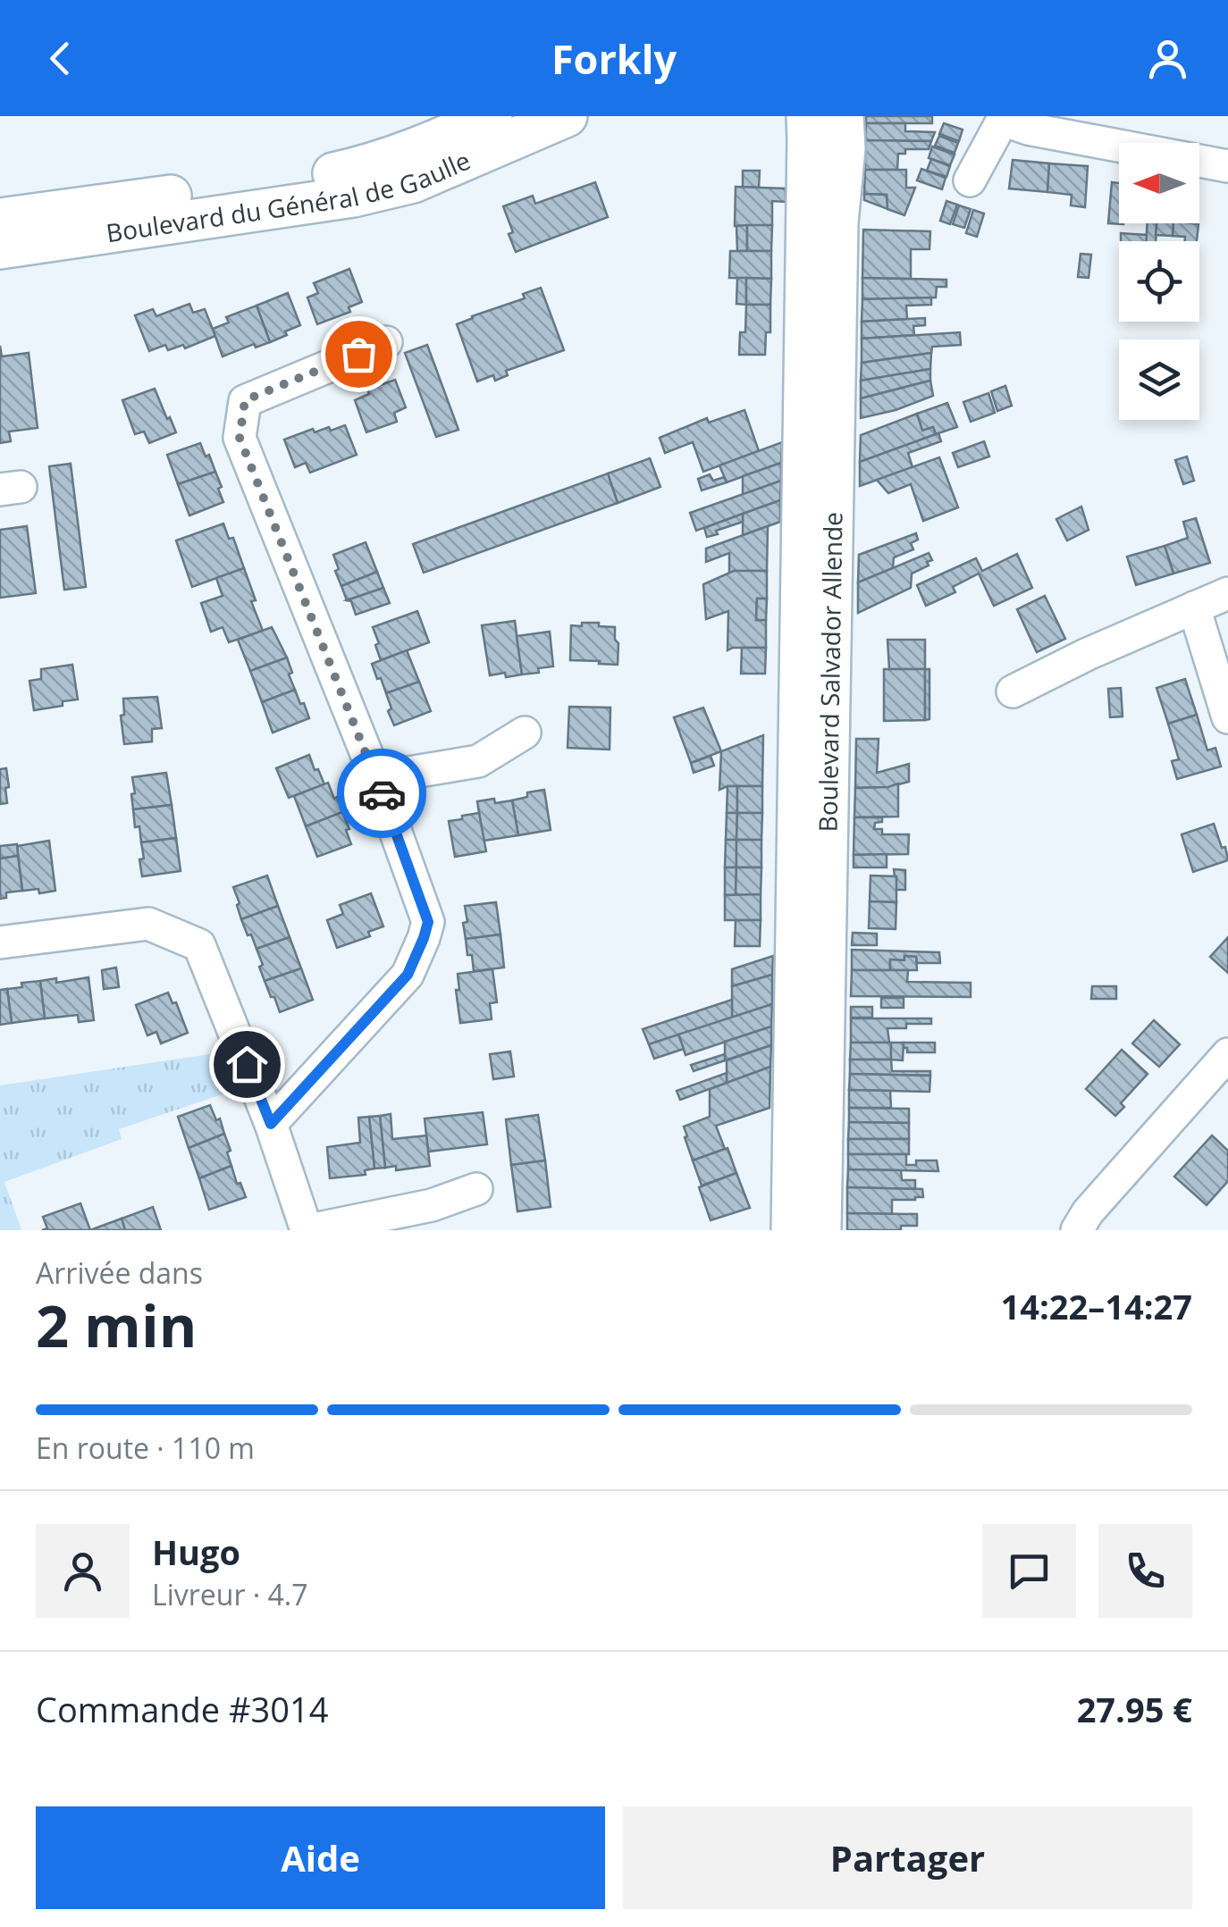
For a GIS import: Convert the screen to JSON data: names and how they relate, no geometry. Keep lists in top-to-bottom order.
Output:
{
  "streets": {
    "main road": ["Boulevard du Général de Gaulle", "Boulevard Salvador Allende"]
  },
  "north": "left",
  "page": {
    "header": "Forkly",
    "heading": ["2 min", "Arrivée dans", "14:22–14:27"],
    "panel": [
      "Hugo",
      "Livreur · 4.7",
      "Commande #3014",
      "27.95 €"
    ],
    "bar": "En route · 110 m",
    "buttons": ["Aide", "Partager"]
  }
}
